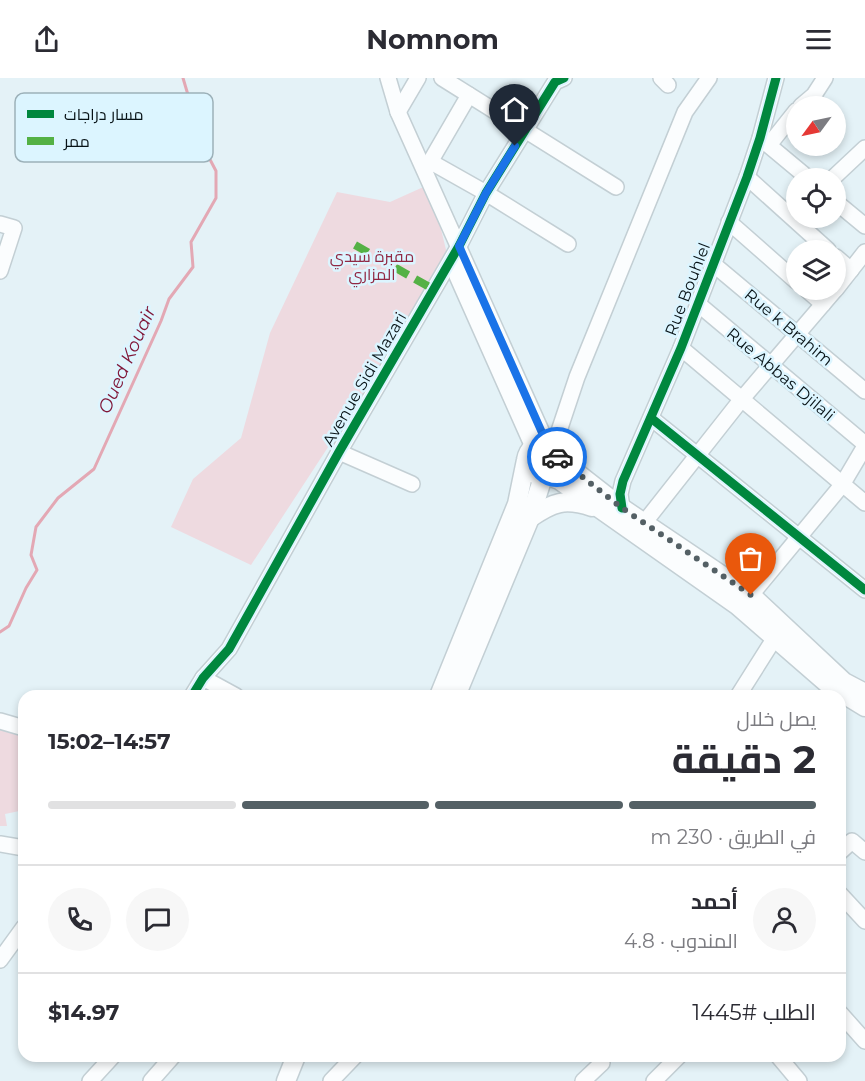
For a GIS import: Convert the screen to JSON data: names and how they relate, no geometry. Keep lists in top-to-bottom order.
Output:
{
  "streets": {
    "street": [
      "Rue Bouhlel",
      "Rue k Brahim",
      "Rue Abbas Djilali",
      "Avenue Sidi Mazari"
    ]
  },
  "crossings": [
    ["Rue Bouhlel", "Rue k Brahim"],
    ["Rue Bouhlel", "Rue Abbas Djilali"]
  ],
  "water": ["Oued Kouair"],
  "parks": ["مقبرة سيدي المزاري"],
  "legend": ["مسار دراجات", "ممر"],
  "north": "bottom left",
  "page": {
    "header": "Nomnom",
    "heading": ["2 دقيقة", "يصل خلال", "14:57–15:02"],
    "panel": [
      "أحمد",
      "المندوب · 4.8",
      "الطلب #1445",
      "$14.97"
    ],
    "bar": "في الطريق · 230 m"
  }
}
